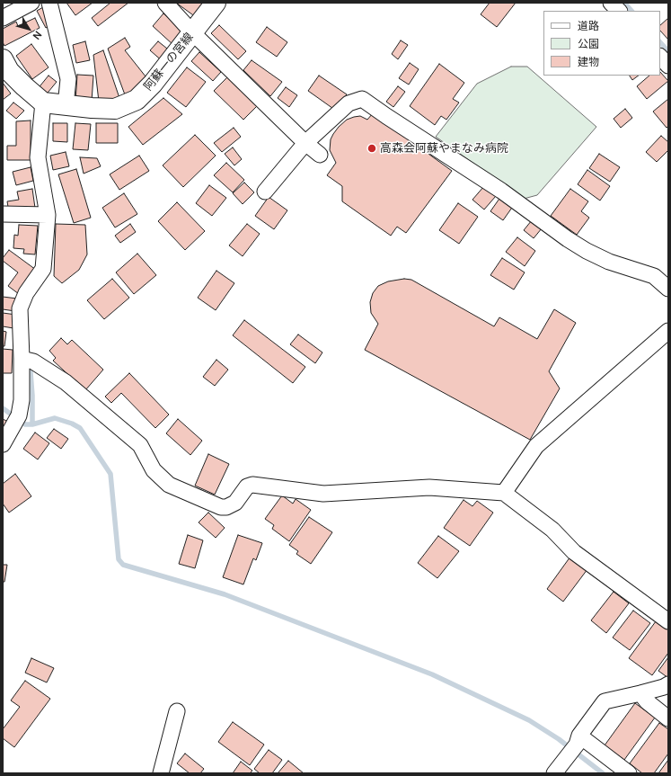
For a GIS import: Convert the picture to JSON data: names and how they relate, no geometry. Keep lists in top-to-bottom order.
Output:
{
  "streets": {
    "main road": ["阿蘇一の宮線"]
  },
  "places": ["高森会阿蘇やまなみ病院"],
  "legend": ["道路", "公園", "建物"],
  "north": "bottom right"
}
